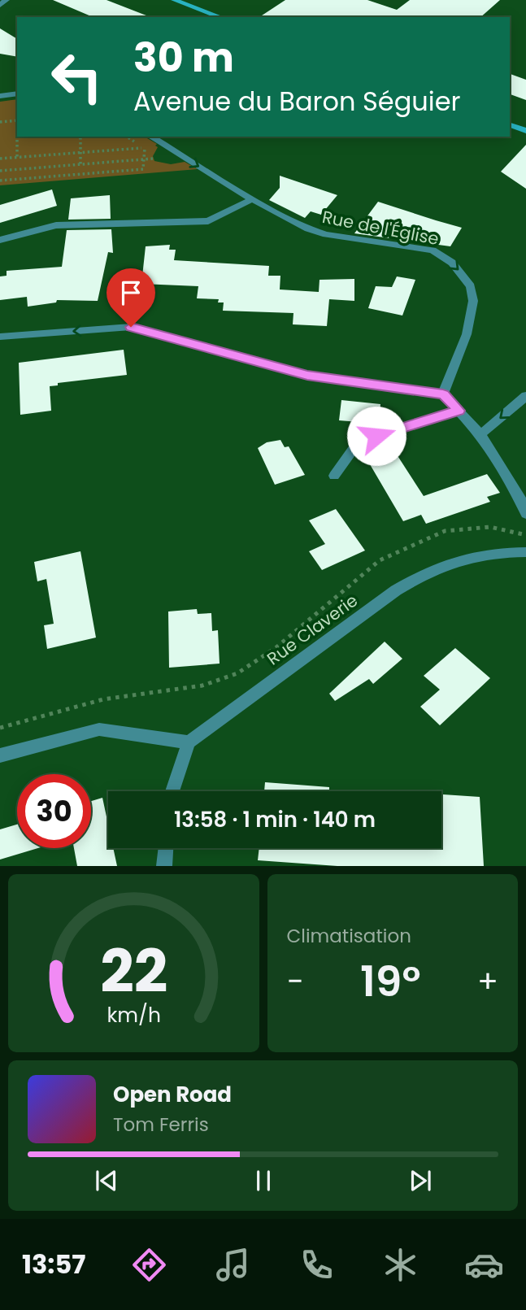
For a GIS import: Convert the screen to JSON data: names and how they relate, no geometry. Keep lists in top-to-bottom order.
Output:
{
  "streets": {
    "street": ["Rue de l'Église", "Rue Claverie"]
  },
  "one_way": ["Rue de l'Église"],
  "page": {
    "turn": ["30 m", "Avenue du Baron Séguier"],
    "limit": "30",
    "trip": "13:58 · 1 min · 140 m",
    "tile": "Climatisation",
    "heat": ["−", "19°", "+"],
    "song": ["Open Road", "Tom Ferris"],
    "tabs": "13:57",
    "gauge": ["22", "km/h"]
  }
}
